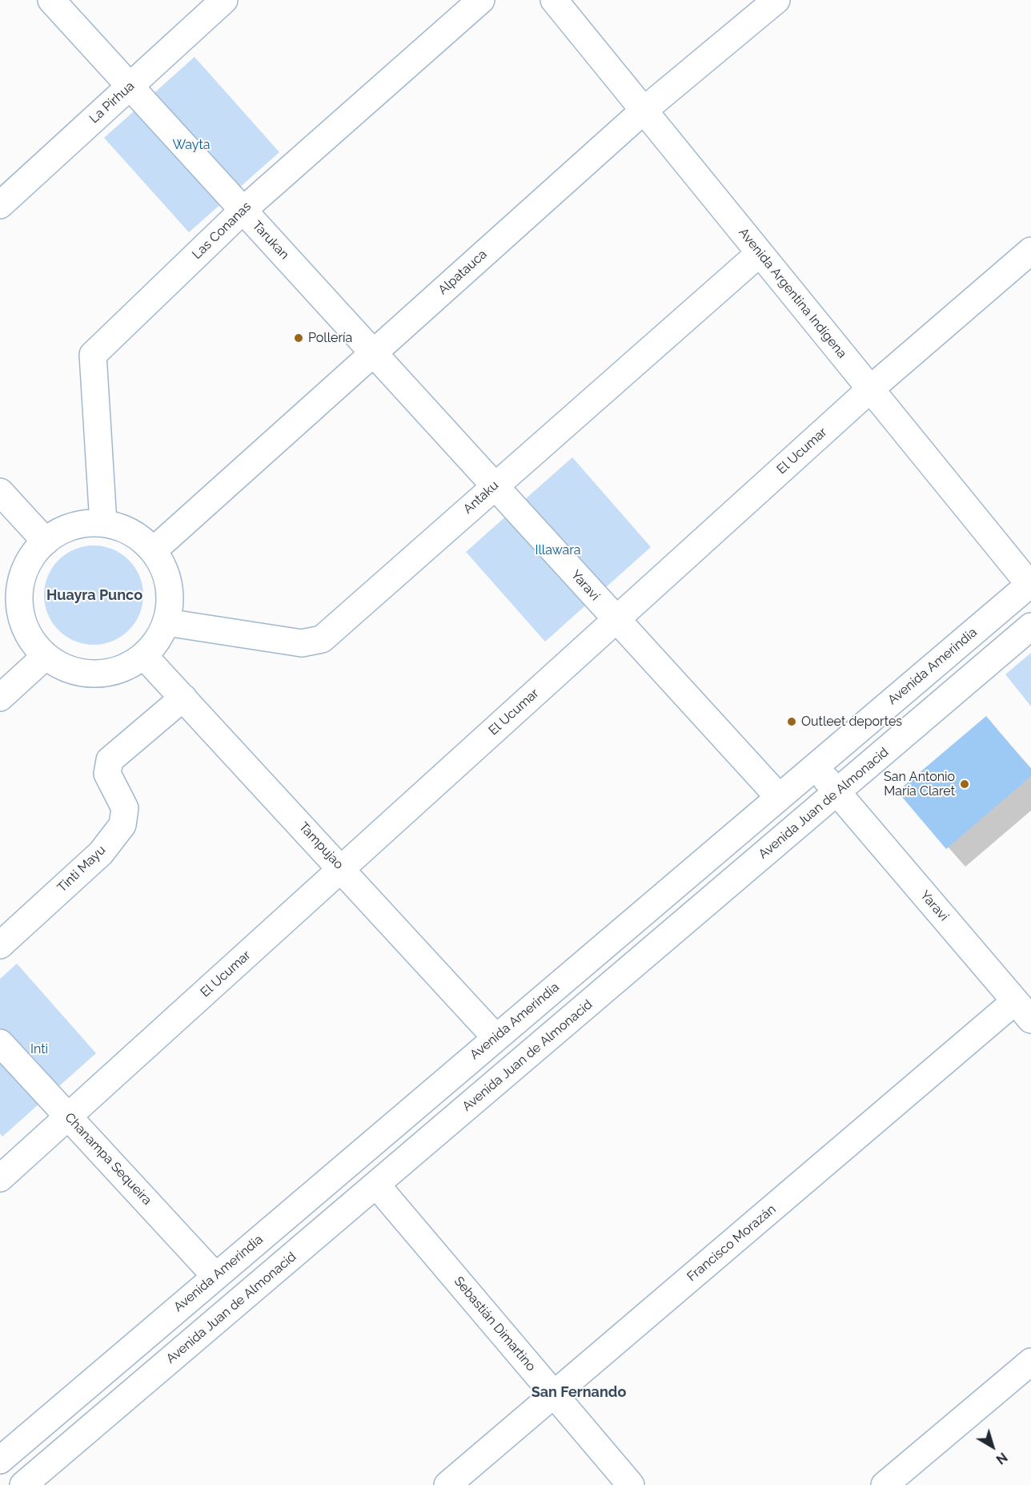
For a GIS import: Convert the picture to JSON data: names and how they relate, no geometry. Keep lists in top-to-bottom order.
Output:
{
  "streets": {
    "street": [
      "La Pirhua",
      "Las Conanas",
      "Tarukan",
      "Alpatauca",
      "Avenida Argentina Indígena",
      "El Ucumar",
      "Antaku",
      "Yaraví",
      "Avenida Amerindia",
      "Avenida Juan de Almonacid",
      "Tampujao",
      "Tinti Mayu",
      "Chanampa Sequeira",
      "Francisco Morazán",
      "Sebastián Dimartino"
    ]
  },
  "crossings": [
    ["La Pirhua", "Tarukan"],
    ["Las Conanas", "Tarukan"],
    ["Las Conanas", "Alpatauca"],
    ["Las Conanas", "Antaku"],
    ["Las Conanas", "Tampujao"],
    ["Tarukan", "Alpatauca"],
    ["Tarukan", "Yaraví"],
    ["Alpatauca", "Avenida Argentina Indígena"],
    ["Alpatauca", "Antaku"],
    ["Alpatauca", "Yaraví"],
    ["Alpatauca", "Tampujao"],
    ["Avenida Argentina Indígena", "El Ucumar"],
    ["Avenida Argentina Indígena", "Antaku"],
    ["Avenida Argentina Indígena", "Avenida Amerindia"],
    ["El Ucumar", "Yaraví"],
    ["El Ucumar", "Tampujao"],
    ["El Ucumar", "Chanampa Sequeira"],
    ["Antaku", "Yaraví"],
    ["Antaku", "Tampujao"],
    ["Yaraví", "Avenida Amerindia"],
    ["Yaraví", "Avenida Juan de Almonacid"],
    ["Yaraví", "Francisco Morazán"],
    ["Avenida Amerindia", "Tampujao"],
    ["Avenida Amerindia", "Chanampa Sequeira"],
    ["Avenida Juan de Almonacid", "Sebastián Dimartino"],
    ["Tampujao", "Tinti Mayu"],
    ["Francisco Morazán", "Sebastián Dimartino"]
  ],
  "districts": ["Huayra Punco", "San Fernando"],
  "parks": ["Wayta", "Illawara", "Inti"],
  "places": ["Pollería", "Outleet deportes", "San Antonio María Claret"],
  "north": "bottom right"
}
